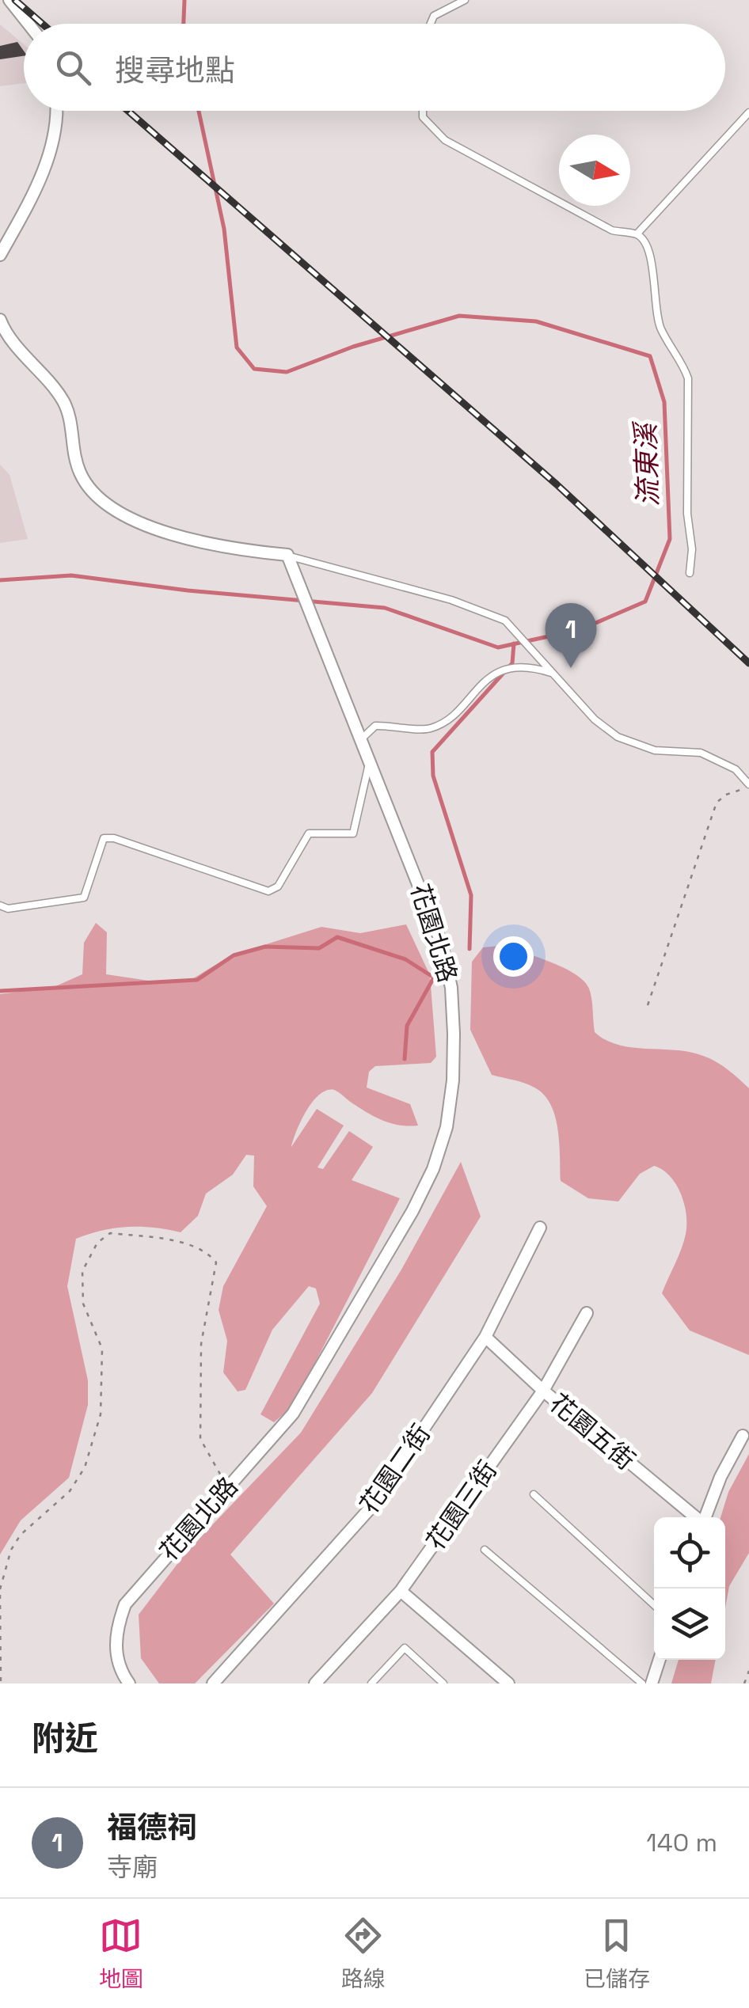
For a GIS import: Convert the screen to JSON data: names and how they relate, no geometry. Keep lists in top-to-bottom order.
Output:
{
  "streets": {
    "street": [
      "花園北路",
      "花園五街",
      "花園二街",
      "花園三街"
    ]
  },
  "crossings": [
    ["花園五街", "花園二街"],
    ["花園五街", "花園三街"]
  ],
  "water": ["流東溪"],
  "north": "right",
  "page": {
    "search": "搜尋地點",
    "pins": "1",
    "heading": "附近",
    "list": [
      {
        "mark": "1",
        "name": "福德祠",
        "note": "寺廟",
        "value": "140 m"
      }
    ],
    "nav": ["地圖", "路線", "已儲存"]
  }
}
